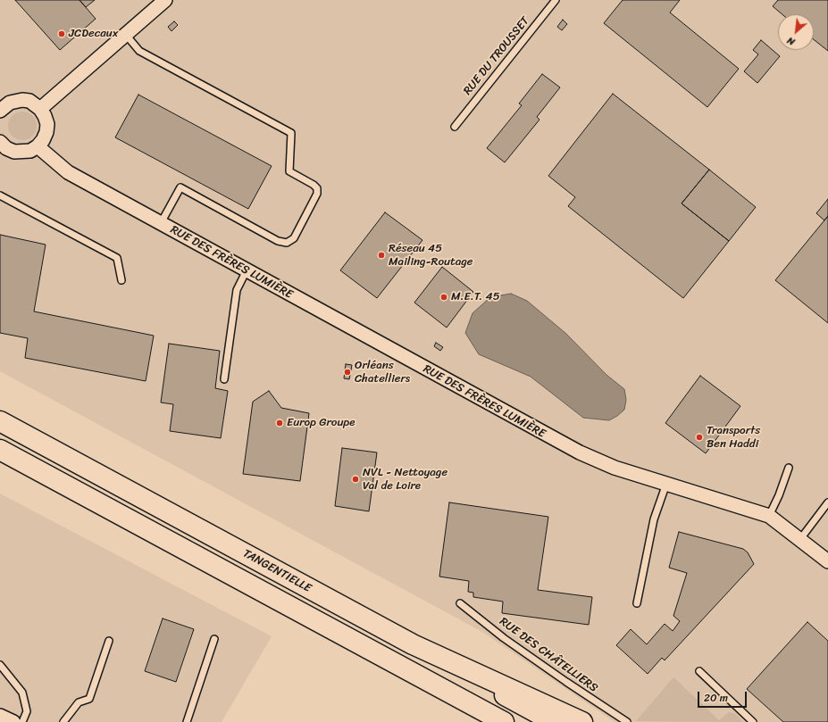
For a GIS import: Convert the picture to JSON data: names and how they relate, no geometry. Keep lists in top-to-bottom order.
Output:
{
  "streets": {
    "main road": ["TANGENTIELLE"],
    "street": ["RUE DES FRÈRES LUMIÈRE"],
    "lane": ["RUE DU TROUSSET", "RUE DES CHÂTELLIERS"]
  },
  "places": [
    "JCDecaux",
    "Réseau 45 Mailing-Routage",
    "M.E.T. 45",
    "Orléans Chatelliers",
    "Europ Groupe",
    "Transports Ben Haddi",
    "NVL - Nettoyage Val de Loire"
  ],
  "scale_bar": "20 m",
  "north": "bottom left"
}
